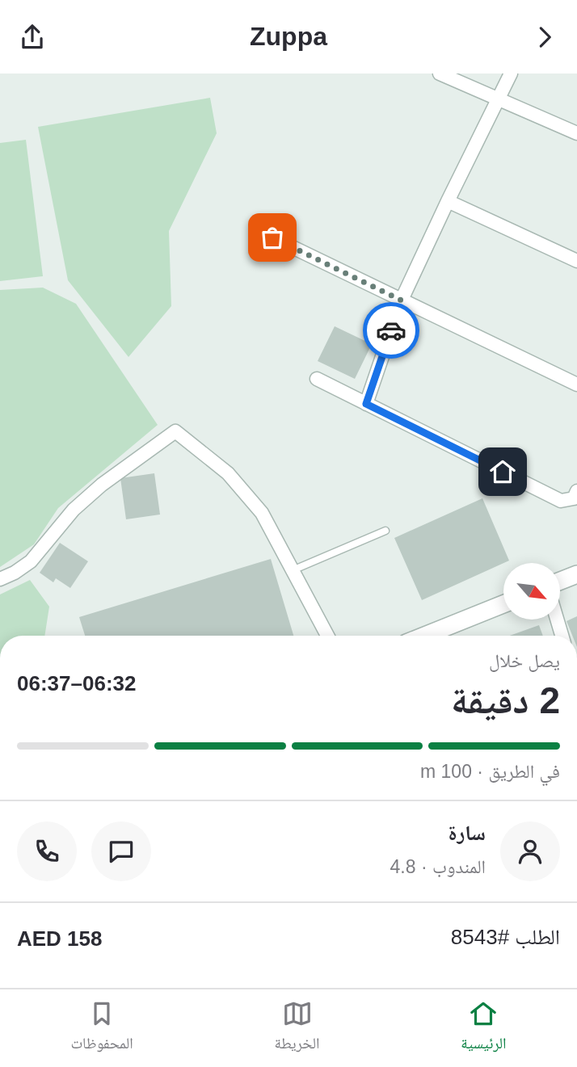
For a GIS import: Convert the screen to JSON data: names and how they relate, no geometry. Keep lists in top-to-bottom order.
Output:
{
  "north": "bottom right",
  "page": {
    "header": "Zuppa",
    "heading": ["2 دقيقة", "يصل خلال", "06:32–06:37"],
    "panel": [
      "سارة",
      "المندوب · 4.8",
      "الطلب #8543",
      "AED 158"
    ],
    "bar": "في الطريق · 100 m",
    "tabs": ["الرئيسية", "الخريطة", "المحفوظات"]
  }
}
